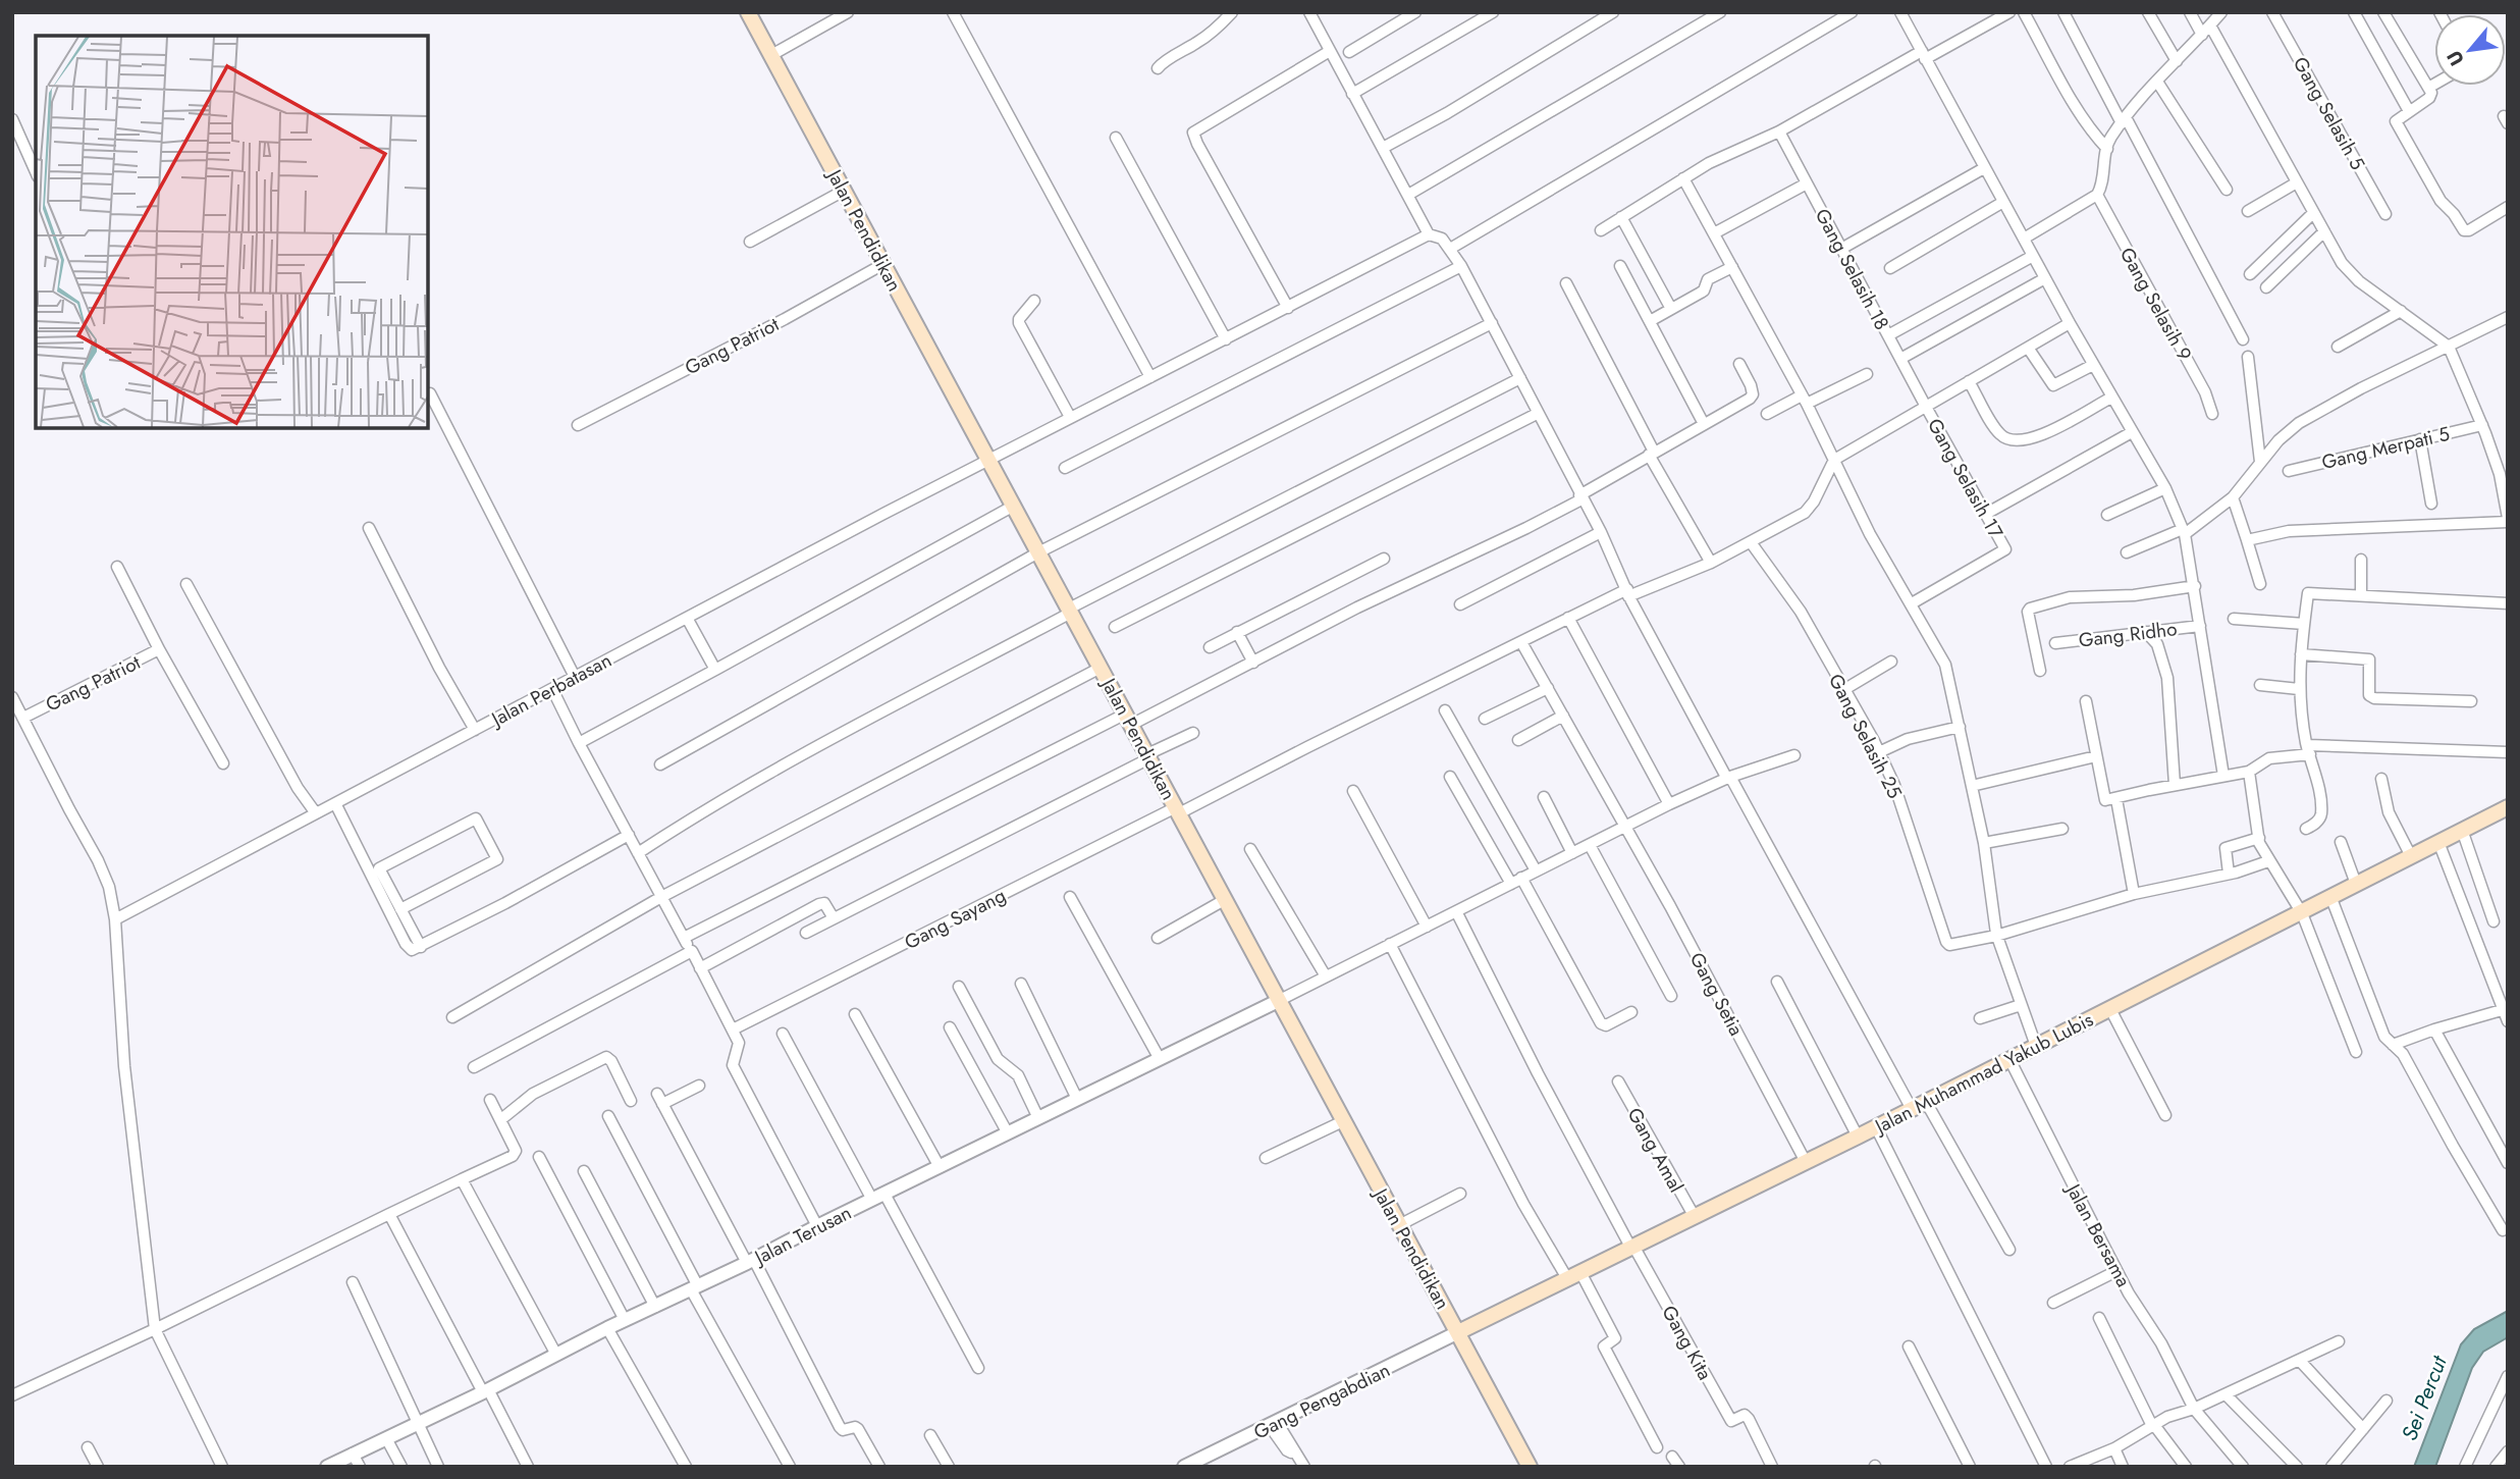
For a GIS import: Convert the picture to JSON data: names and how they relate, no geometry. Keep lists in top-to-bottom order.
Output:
{
  "streets": {
    "main road": ["Jalan Pendidikan", "Jalan Muhammad Yakub Lubis"],
    "street": [
      "Gang Selasih 5",
      "Gang Selasih 18",
      "Gang Selasih 9",
      "Gang Patriot",
      "Gang Merpati 5",
      "Gang Selasih 17",
      "Gang Ridho",
      "Jalan Perbatasan",
      "Gang Selasih 25",
      "Gang Sayang",
      "Gang Setia",
      "Gang Amal",
      "Jalan Terusan",
      "Jalan Bersama",
      "Gang Kita",
      "Gang Pengabdian"
    ]
  },
  "crossings": [
    ["Jalan Pendidikan", "Gang Patriot"],
    ["Jalan Pendidikan", "Jalan Perbatasan"],
    ["Jalan Pendidikan", "Gang Sayang"],
    ["Jalan Pendidikan", "Jalan Muhammad Yakub Lubis"],
    ["Jalan Pendidikan", "Jalan Terusan"],
    ["Jalan Pendidikan", "Gang Pengabdian"],
    ["Gang Selasih 18", "Gang Selasih 17"],
    ["Gang Selasih 25", "Gang Sayang"],
    ["Gang Sayang", "Gang Setia"],
    ["Gang Setia", "Jalan Muhammad Yakub Lubis"],
    ["Jalan Muhammad Yakub Lubis", "Gang Amal"],
    ["Jalan Muhammad Yakub Lubis", "Jalan Bersama"],
    ["Jalan Muhammad Yakub Lubis", "Gang Kita"],
    ["Jalan Muhammad Yakub Lubis", "Gang Pengabdian"]
  ],
  "water": ["Sei Percut"],
  "north": "bottom left"
}
